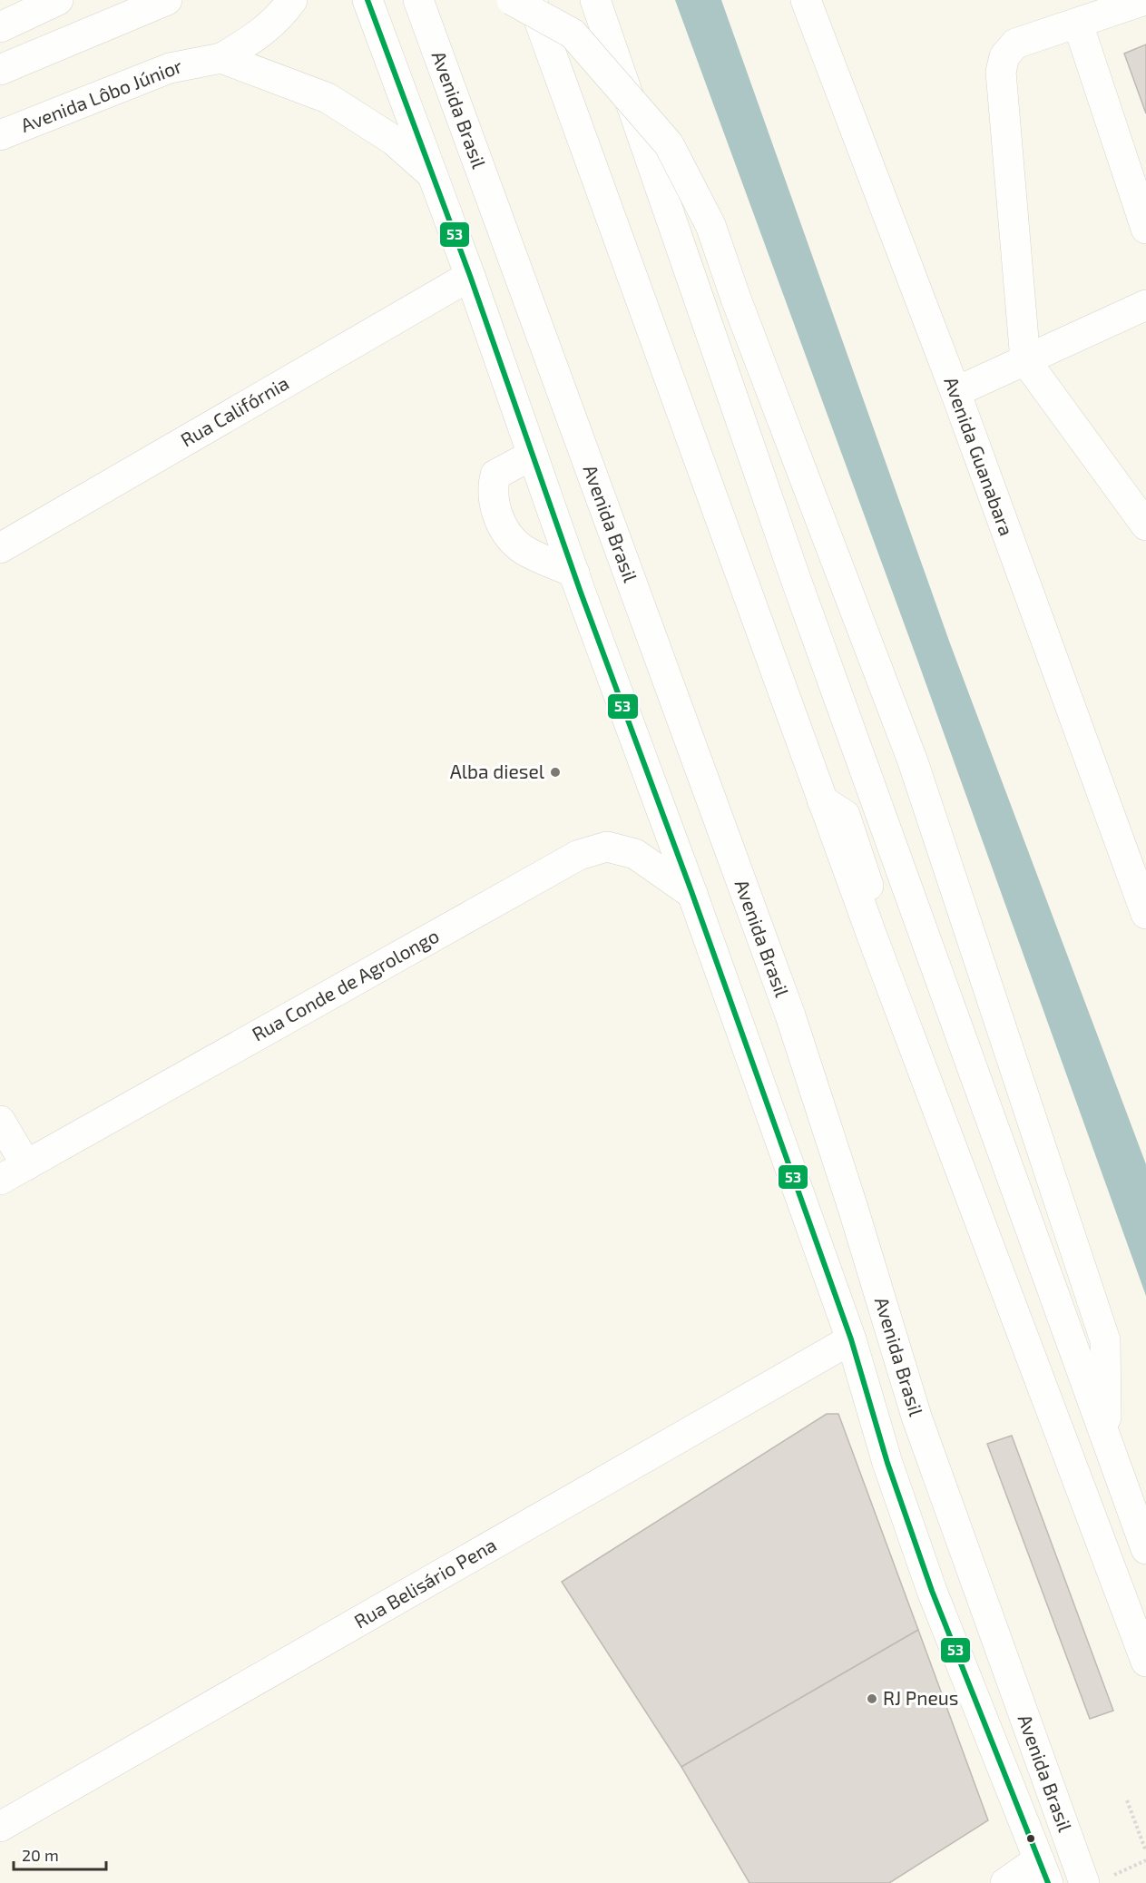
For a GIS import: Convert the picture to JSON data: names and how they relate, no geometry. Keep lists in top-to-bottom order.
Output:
{
  "streets": {
    "main road": [
      "Avenida Lôbo Júnior",
      "Avenida Brasil",
      "Rua Califórnia",
      "Avenida Guanabara",
      "Rua Conde de Agrolongo",
      "Rua Belisário Pena"
    ]
  },
  "crossings": [
    ["Avenida Brasil", "Rua Califórnia"],
    ["Avenida Brasil", "Rua Conde de Agrolongo"],
    ["Avenida Brasil", "Rua Belisário Pena"]
  ],
  "places": ["Alba diesel", "RJ Pneus"],
  "lines": ["transit line 53"],
  "scale_bar": "20 m"
}
